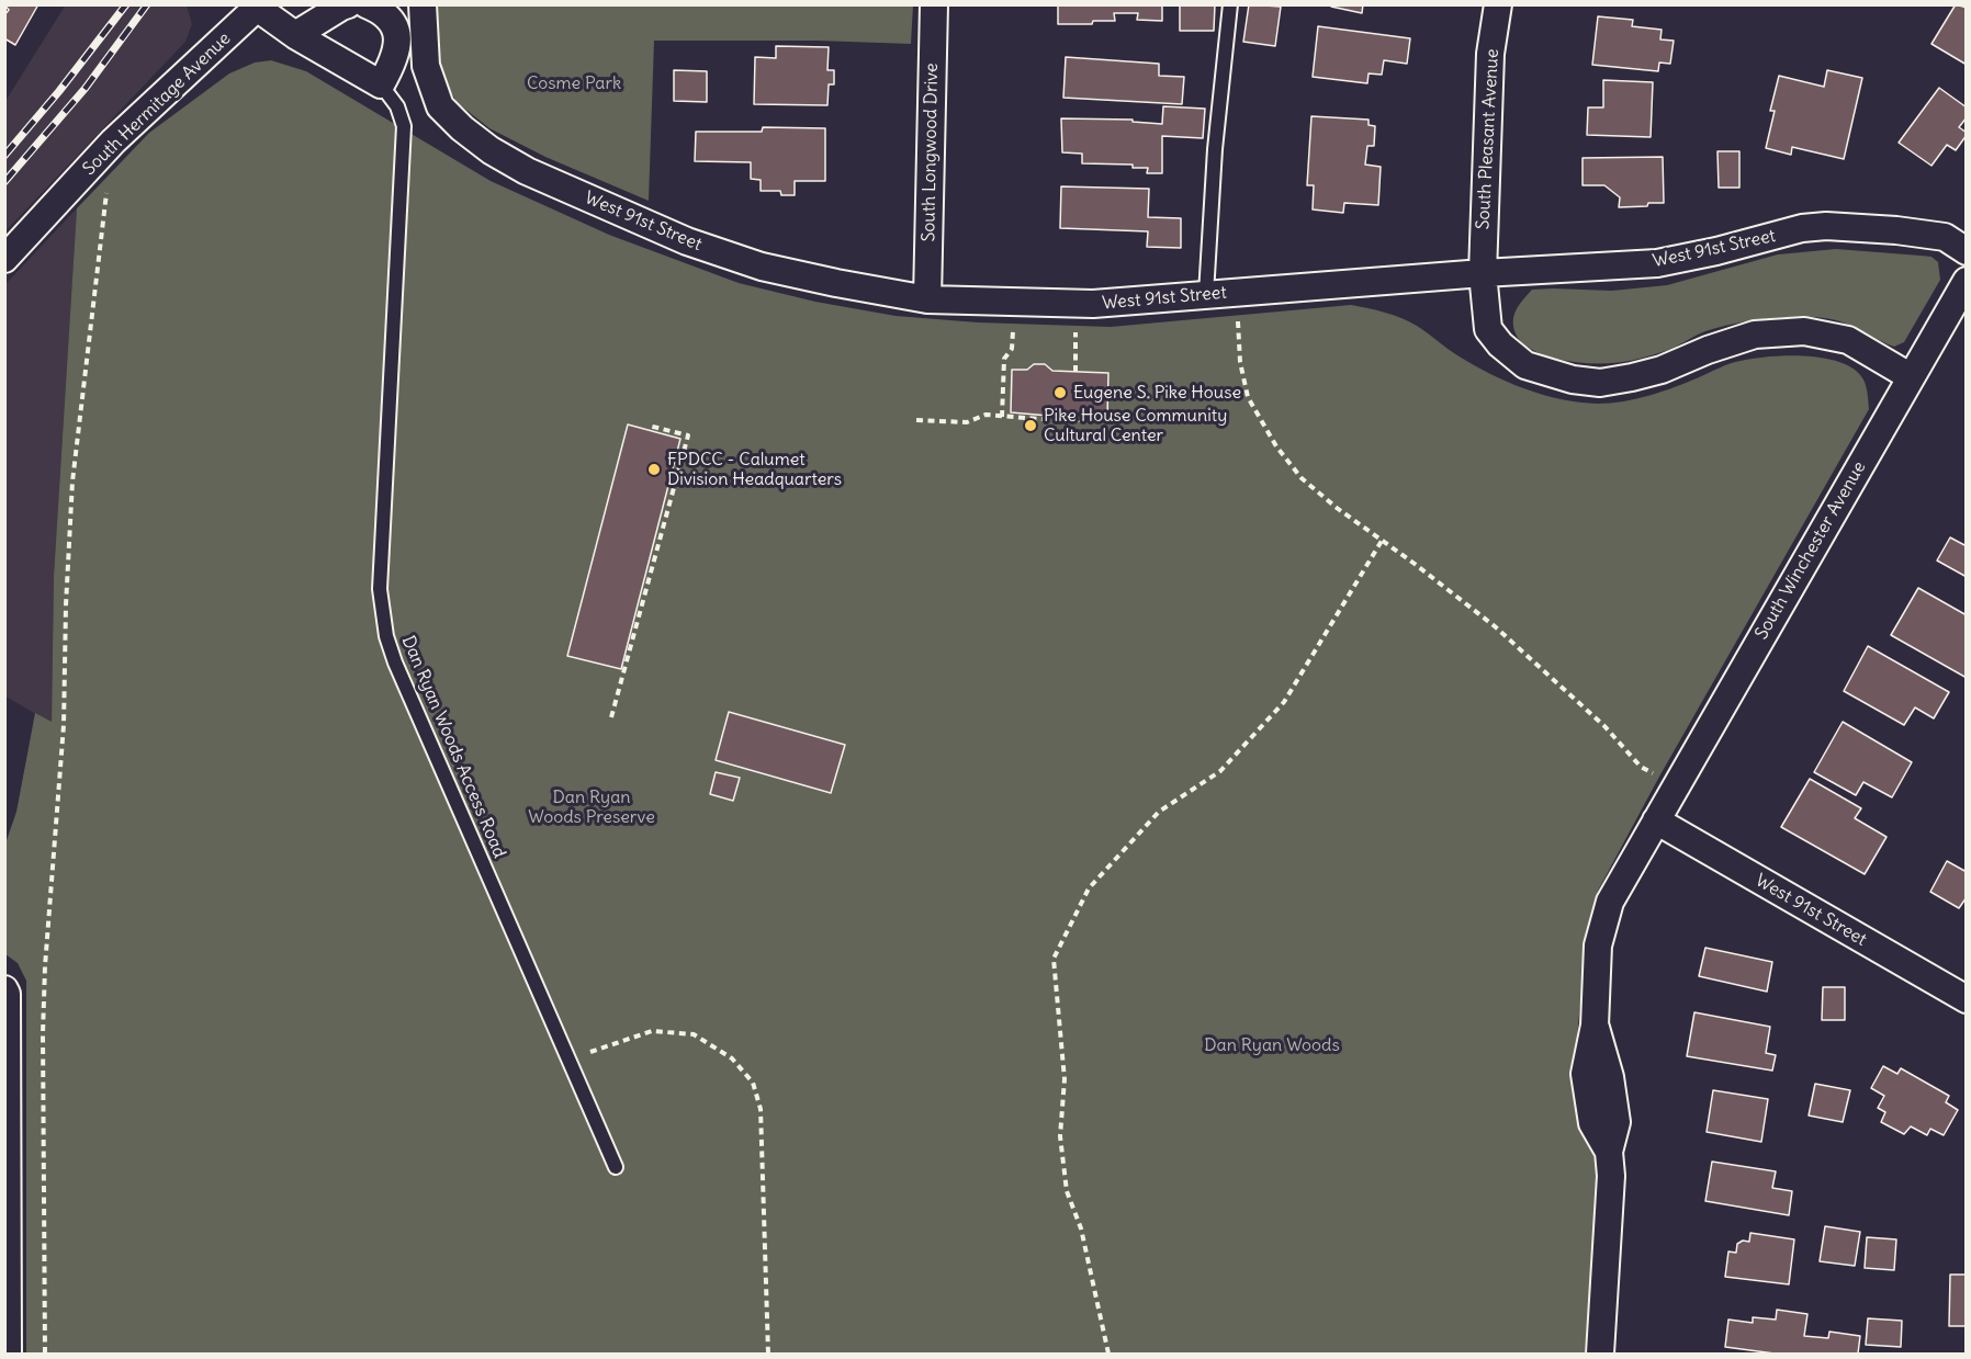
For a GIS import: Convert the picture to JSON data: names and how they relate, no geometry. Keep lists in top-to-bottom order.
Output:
{
  "streets": {
    "street": [
      "South Hermitage Avenue",
      "South Pleasant Avenue",
      "South Longwood Drive",
      "West 91st Street",
      "South Winchester Avenue"
    ],
    "lane": ["Dan Ryan Woods Access Road"]
  },
  "crossings": [
    ["South Pleasant Avenue", "West 91st Street"],
    ["South Pleasant Avenue", "South Winchester Avenue"],
    ["South Longwood Drive", "West 91st Street"],
    ["West 91st Street", "South Winchester Avenue"]
  ],
  "parks": ["Cosme Park", "Dan Ryan Woods Preserve", "Dan Ryan Woods"],
  "places": ["Eugene S. Pike House", "Pike House Community Cultural Center", "FPDCC - Calumet Division Headquarters"]
}
